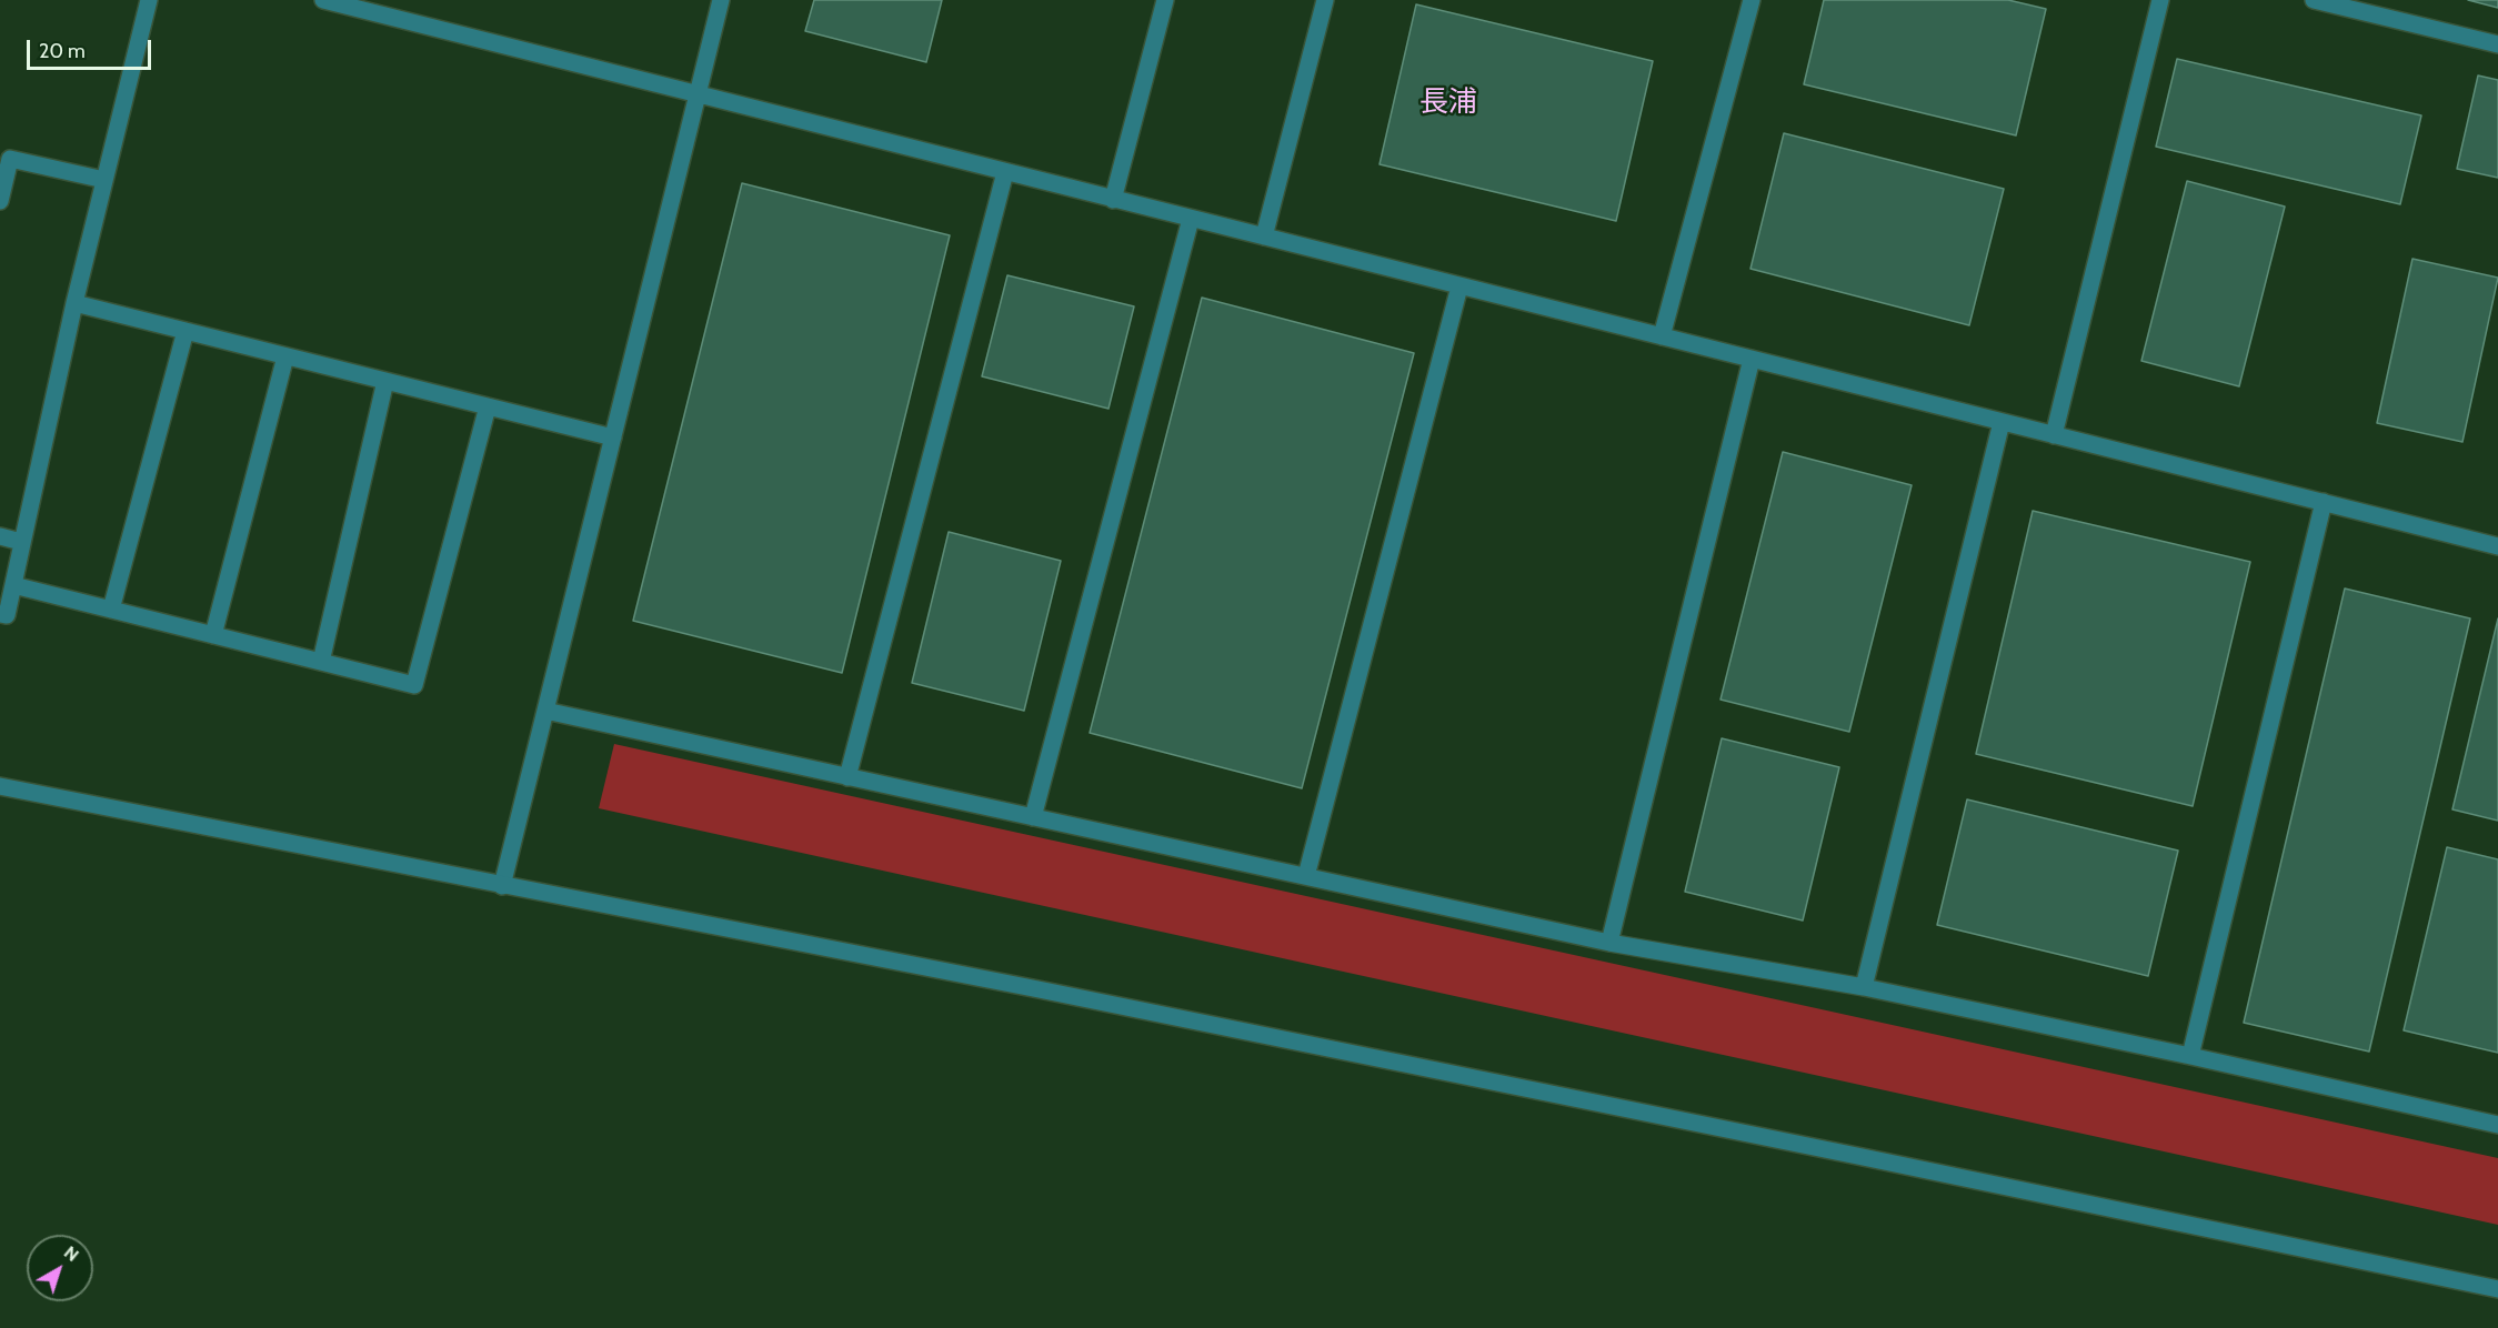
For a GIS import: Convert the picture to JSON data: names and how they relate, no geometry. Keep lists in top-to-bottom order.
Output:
{
  "districts": ["長浦"],
  "scale_bar": "20 m",
  "north": "top right"
}
